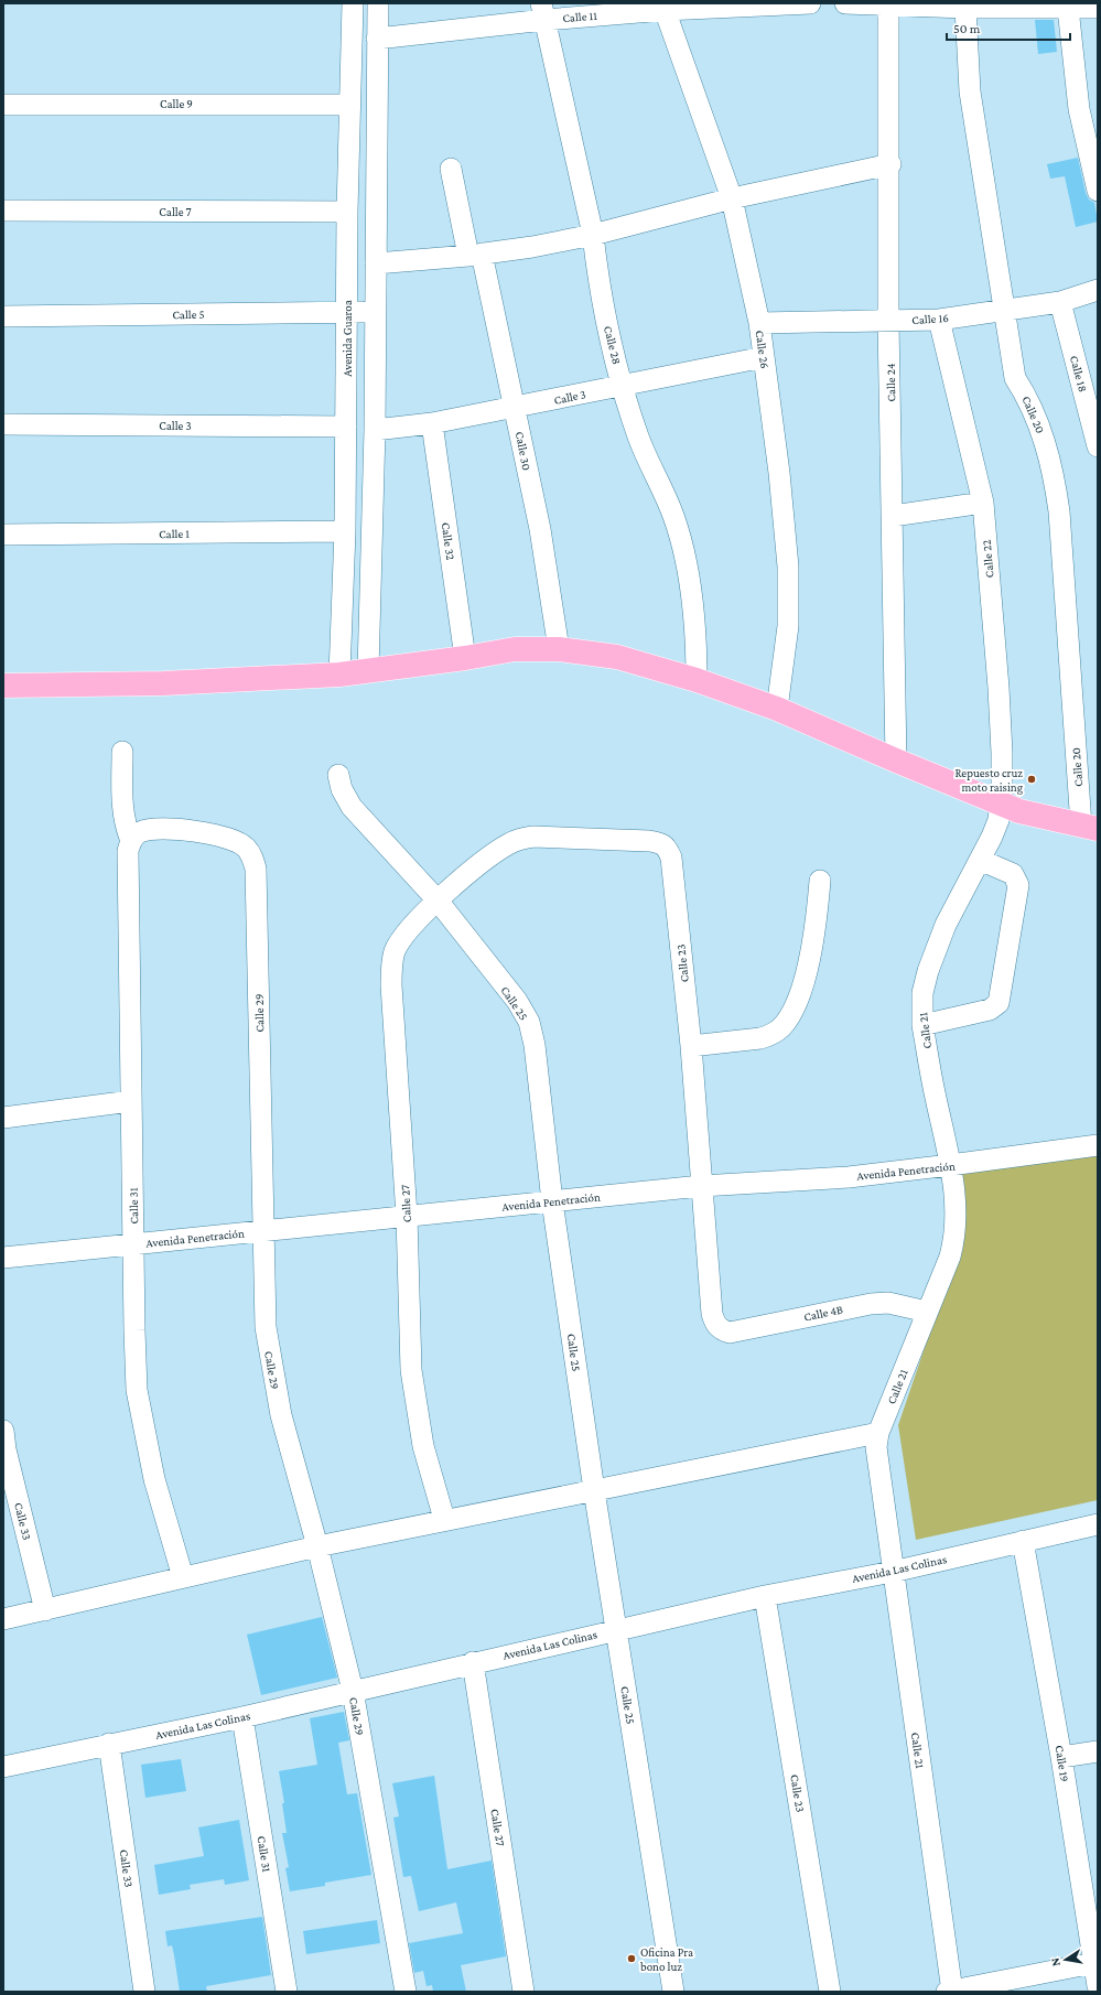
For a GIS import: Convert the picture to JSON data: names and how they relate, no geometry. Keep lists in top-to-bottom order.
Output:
{
  "streets": {
    "street": [
      "Calle 11",
      "Calle 9",
      "Calle 7",
      "Calle 5",
      "Calle 16",
      "Avenida Guaroa",
      "Calle 28",
      "Calle 26",
      "Calle 18",
      "Calle 24",
      "Calle 3",
      "Calle 20",
      "Calle 30",
      "Calle 1",
      "Calle 32",
      "Calle 22",
      "Calle 23",
      "Calle 25",
      "Calle 29",
      "Calle 21",
      "Avenida Penetración",
      "Calle 27",
      "Calle 31",
      "Calle 4B",
      "Calle 33",
      "Avenida Las Colinas",
      "Calle 19"
    ]
  },
  "crossings": [
    ["Calle 11", "Calle 28"],
    ["Calle 11", "Calle 26"],
    ["Calle 9", "Avenida Guaroa"],
    ["Calle 7", "Avenida Guaroa"],
    ["Calle 5", "Avenida Guaroa"],
    ["Calle 16", "Calle 26"],
    ["Calle 16", "Calle 18"],
    ["Calle 16", "Calle 24"],
    ["Calle 16", "Calle 20"],
    ["Calle 16", "Calle 22"],
    ["Avenida Guaroa", "Calle 3"],
    ["Avenida Guaroa", "Calle 1"],
    ["Calle 28", "Calle 3"],
    ["Calle 26", "Calle 3"],
    ["Calle 3", "Calle 30"],
    ["Calle 3", "Calle 32"],
    ["Calle 22", "Calle 21"],
    ["Calle 23", "Calle 25"],
    ["Calle 23", "Avenida Penetración"],
    ["Calle 23", "Calle 27"],
    ["Calle 23", "Calle 4B"],
    ["Calle 23", "Avenida Las Colinas"],
    ["Calle 25", "Avenida Penetración"],
    ["Calle 25", "Calle 27"],
    ["Calle 25", "Avenida Las Colinas"],
    ["Calle 29", "Avenida Penetración"],
    ["Calle 29", "Calle 31"],
    ["Calle 29", "Avenida Las Colinas"],
    ["Calle 21", "Avenida Penetración"],
    ["Calle 21", "Calle 4B"],
    ["Calle 21", "Avenida Las Colinas"],
    ["Avenida Penetración", "Calle 27"],
    ["Avenida Penetración", "Calle 31"],
    ["Calle 27", "Avenida Las Colinas"],
    ["Calle 31", "Avenida Las Colinas"],
    ["Calle 33", "Avenida Las Colinas"],
    ["Avenida Las Colinas", "Calle 19"]
  ],
  "places": ["Repuesto cruz moto raising", "Oficina Pra bono luz"],
  "scale_bar": "50 m",
  "north": "left"
}
